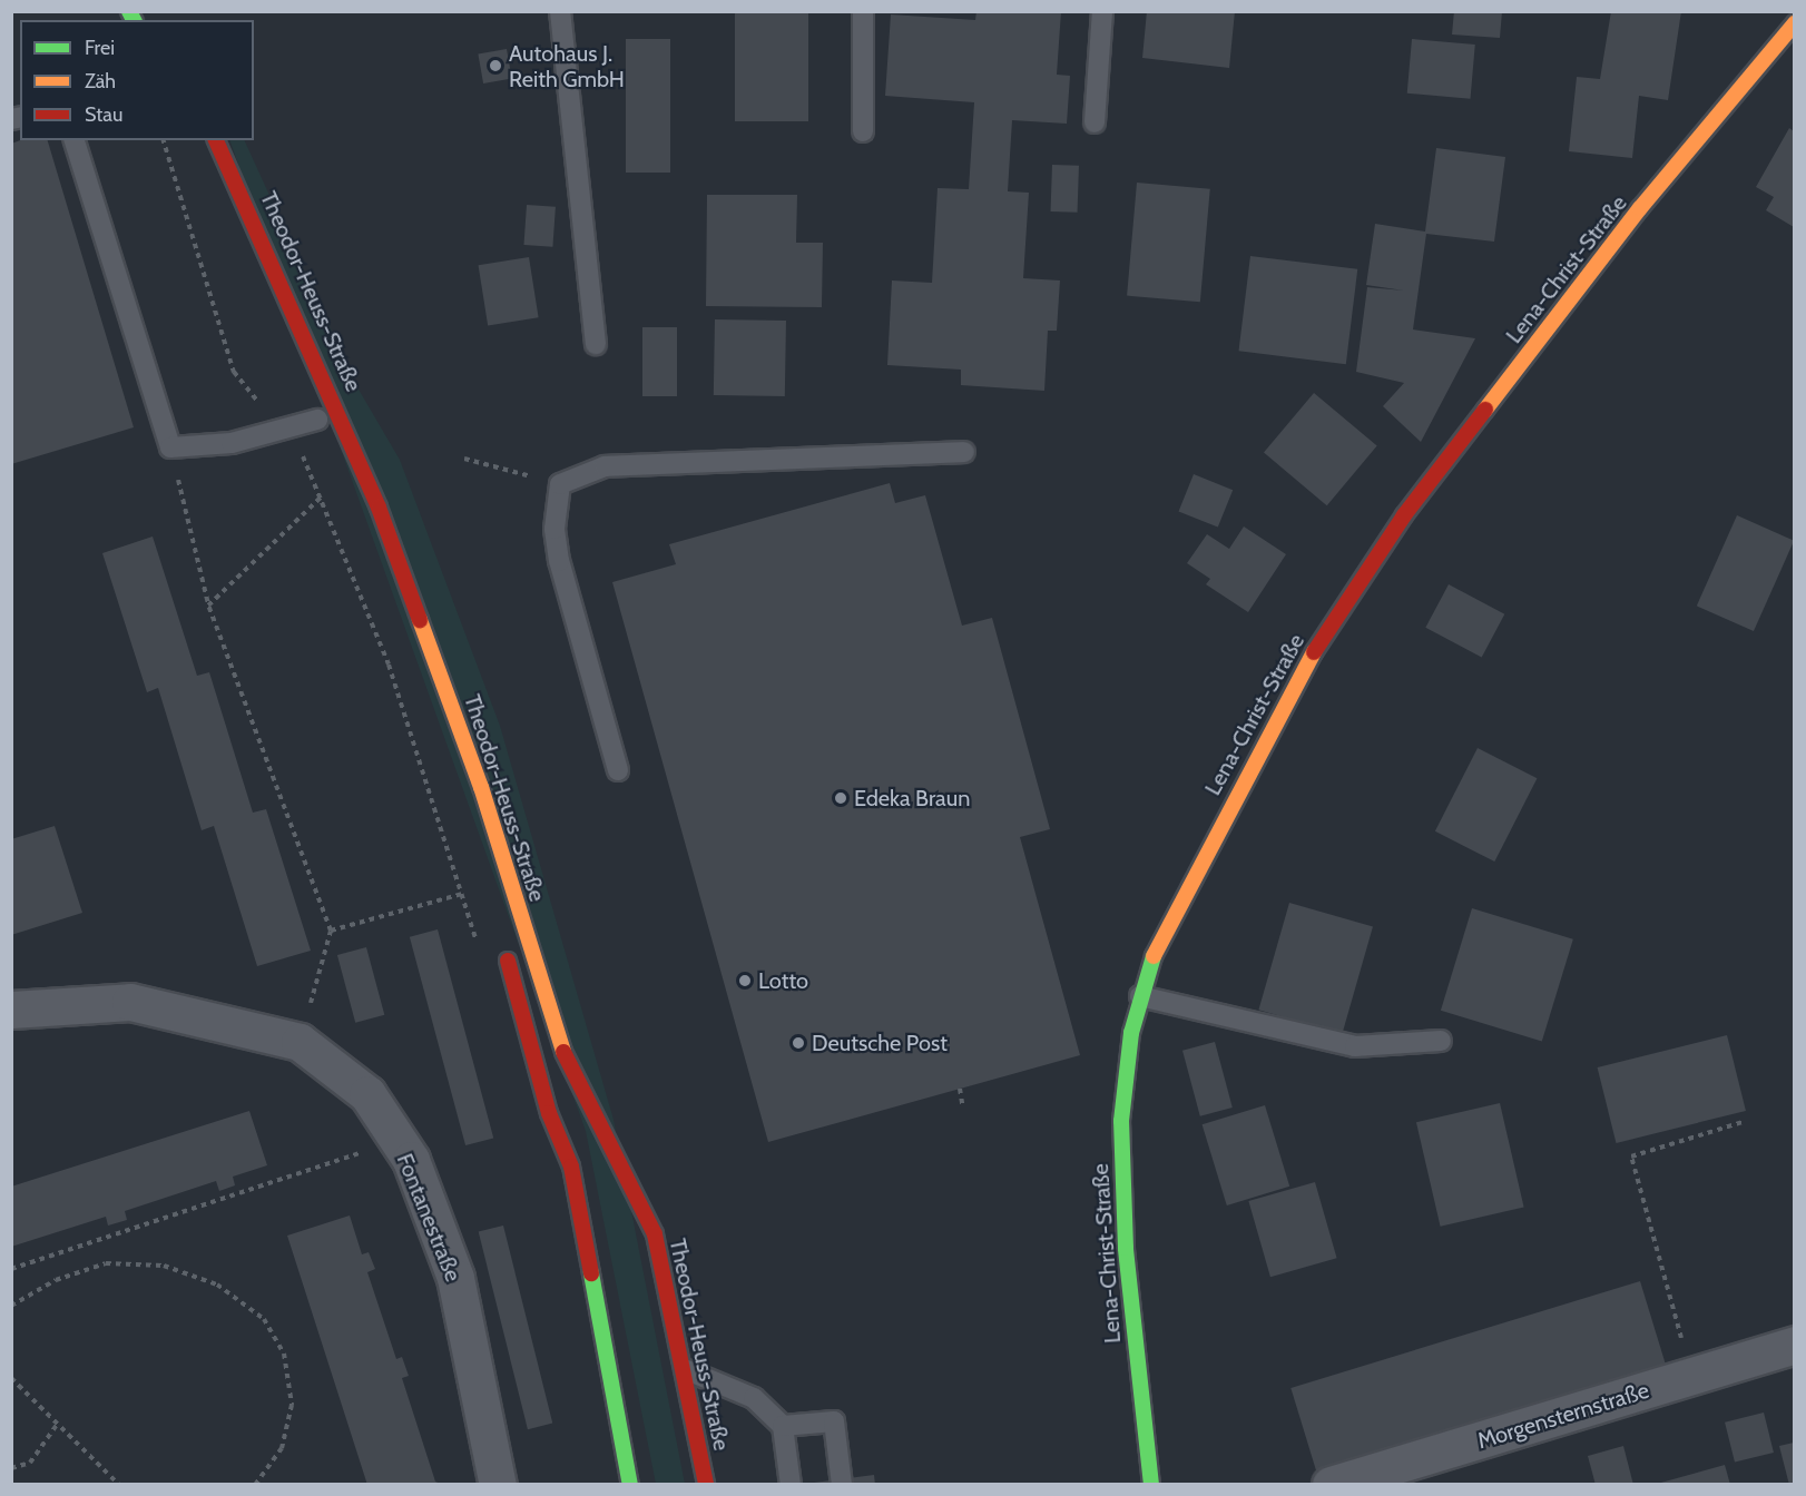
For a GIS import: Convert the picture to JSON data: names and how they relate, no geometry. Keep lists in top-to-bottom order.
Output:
{
  "streets": {
    "main road": ["Lena-Christ-Straße", "Theodor-Heuss-Straße"],
    "street": ["Fontanestraße", "Morgensternstraße"]
  },
  "places": [
    "Autohaus J. Reith GmbH",
    "Edeka Braun",
    "Lotto",
    "Deutsche Post"
  ],
  "legend": ["Frei", "Zäh", "Stau"]
}
